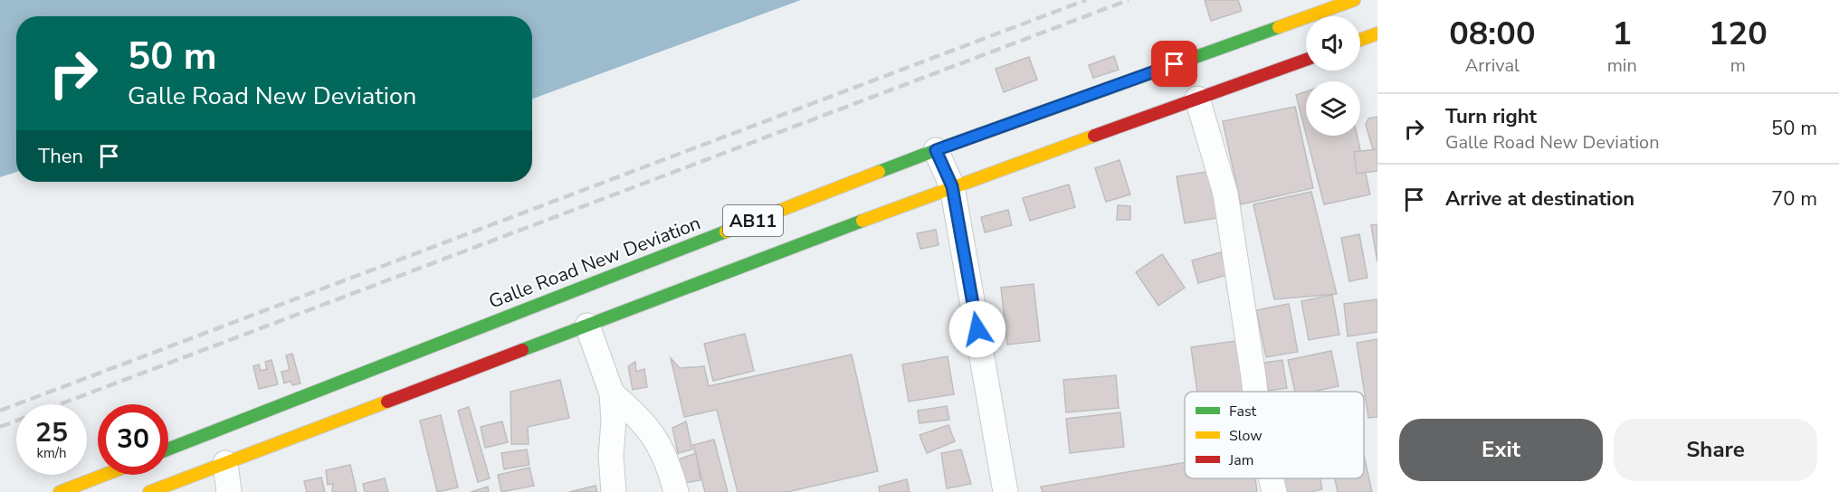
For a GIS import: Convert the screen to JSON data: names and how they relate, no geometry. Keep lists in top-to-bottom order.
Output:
{
  "streets": {
    "main road": ["AB11", "Galle Road New Deviation"]
  },
  "legend": ["Fast", "Slow", "Jam"],
  "page": {
    "eta": [
      "08:00",
      "Arrival",
      "1",
      "min",
      "120",
      "m"
    ],
    "turn": ["50 m", "Galle Road New Deviation"],
    "list": [
      {
        "name": "Turn right",
        "note": "Galle Road New Deviation",
        "value": "50 m"
      },
      {
        "name": "Arrive at destination",
        "value": "70 m"
      }
    ],
    "then": "Then",
    "speed": "25 km/h",
    "limit": "30",
    "buttons": ["Exit", "Share"]
  }
}
